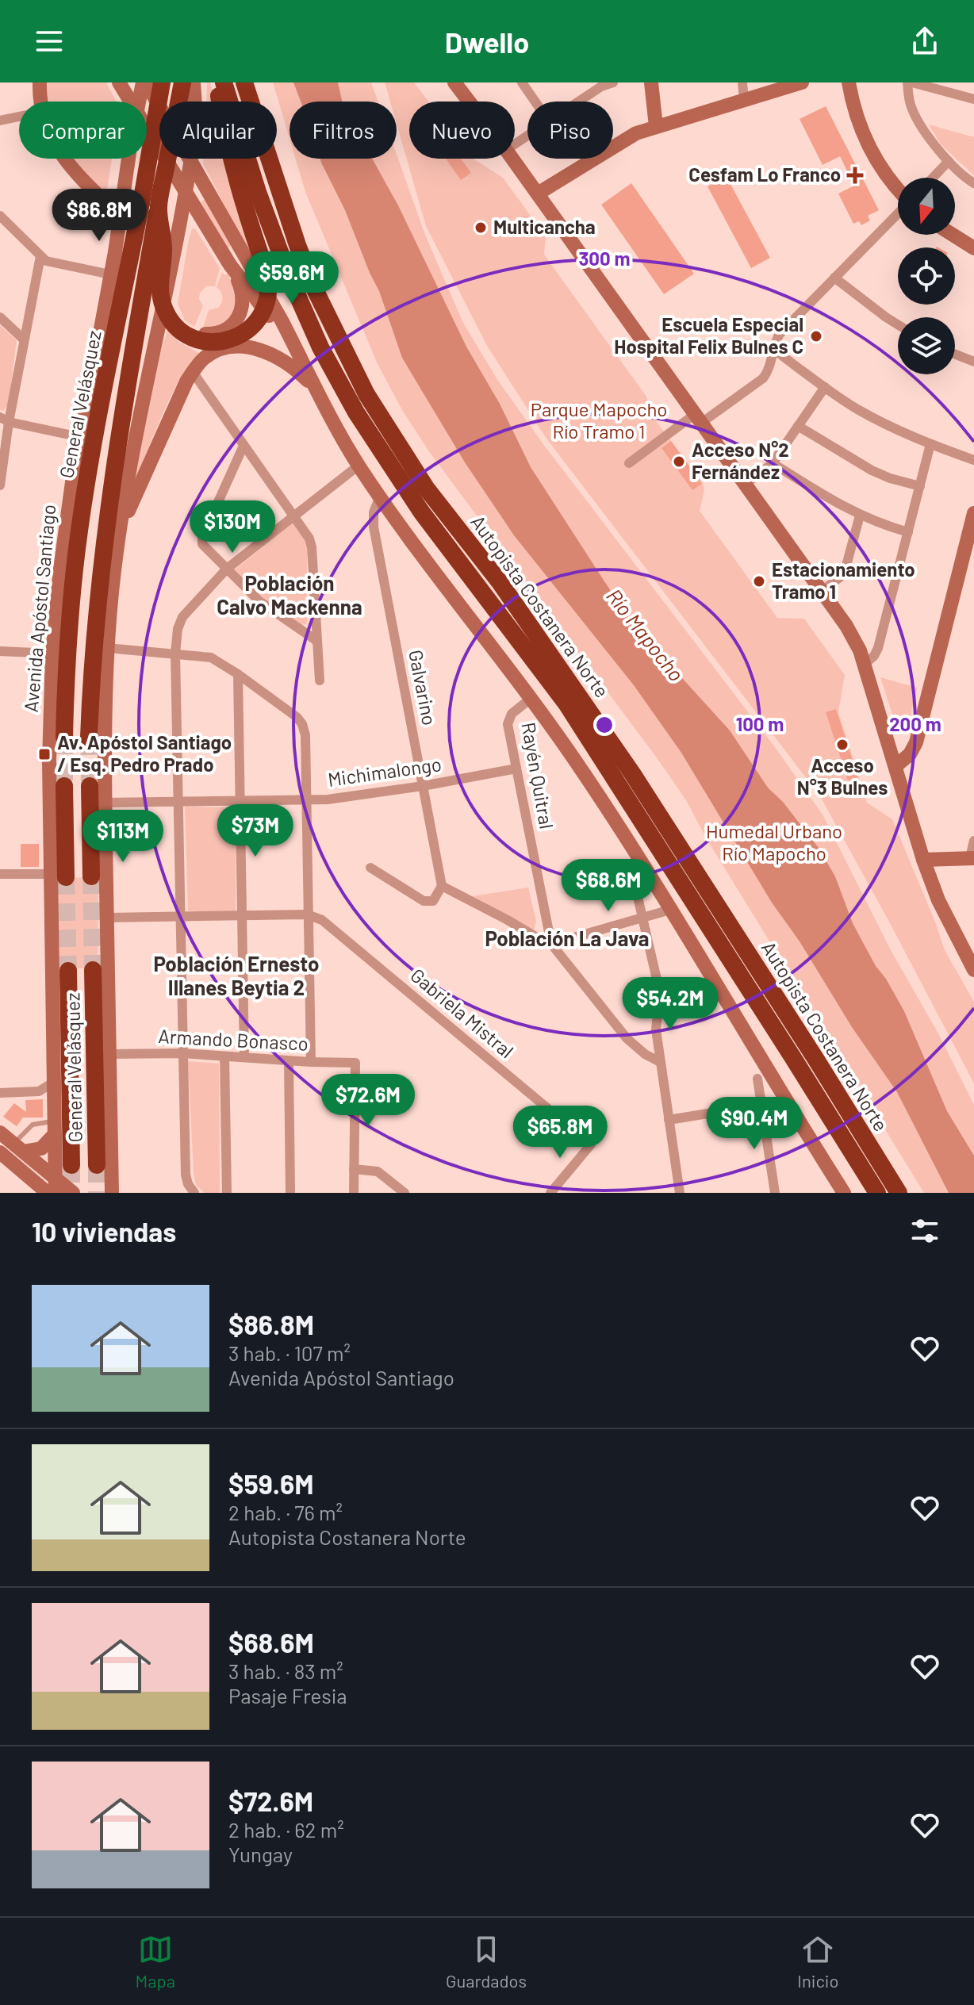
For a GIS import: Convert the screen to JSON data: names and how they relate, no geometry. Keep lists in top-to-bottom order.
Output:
{
  "streets": {
    "highway": ["General Velásquez", "Autopista Costanera Norte"],
    "main road": ["Avenida Apóstol Santiago"],
    "street": [
      "Galvarino",
      "Michimalongo",
      "Rayén Quitral",
      "Gabriela Mistral",
      "Armando Bonasco"
    ]
  },
  "crossings": [
    ["Galvarino", "Michimalongo"],
    ["Michimalongo", "Rayén Quitral"]
  ],
  "districts": ["Población Calvo Mackenna", "Población La Java", "Población Ernesto Illanes Beytia 2"],
  "water": ["Río Mapocho"],
  "parks": ["Parque Mapocho Río Tramo 1", "Humedal Urbano Río Mapocho"],
  "places": {
    "health": ["Cesfam Lo Franco"],
    "other": [
      "Multicancha",
      "Escuela Especial Hospital Felix Bulnes C",
      "Acceso N°2 Fernández",
      "Estacionamiento Tramo 1",
      "Acceso N°3 Bulnes"
    ],
    "transit": ["Av. Apóstol Santiago / Esq. Pedro Prado"]
  },
  "north": "bottom",
  "page": {
    "header": "Dwello",
    "chip": [
      "Comprar",
      "Alquilar",
      "Filtros",
      "Nuevo",
      "Piso"
    ],
    "price": [
      "$86.8M",
      "$59.6M",
      "$130M",
      "$73M",
      "$113M",
      "$68.6M",
      "$54.2M",
      "$72.6M",
      "$90.4M",
      "$65.8M"
    ],
    "heading": "10 viviendas",
    "list": [
      {
        "name": "$86.8M",
        "note": "3 hab. · 107 m² · Avenida Apóstol Santiago"
      },
      {
        "name": "$59.6M",
        "note": "2 hab. · 76 m² · Autopista Costanera Norte"
      },
      {
        "name": "$68.6M",
        "note": "3 hab. · 83 m² · Pasaje Fresia"
      },
      {
        "name": "$72.6M",
        "note": "2 hab. · 62 m² · Yungay"
      }
    ],
    "tabs": ["Mapa", "Guardados", "Inicio"]
  },
  "rings": ["300 m", "100 m", "200 m"]
}
